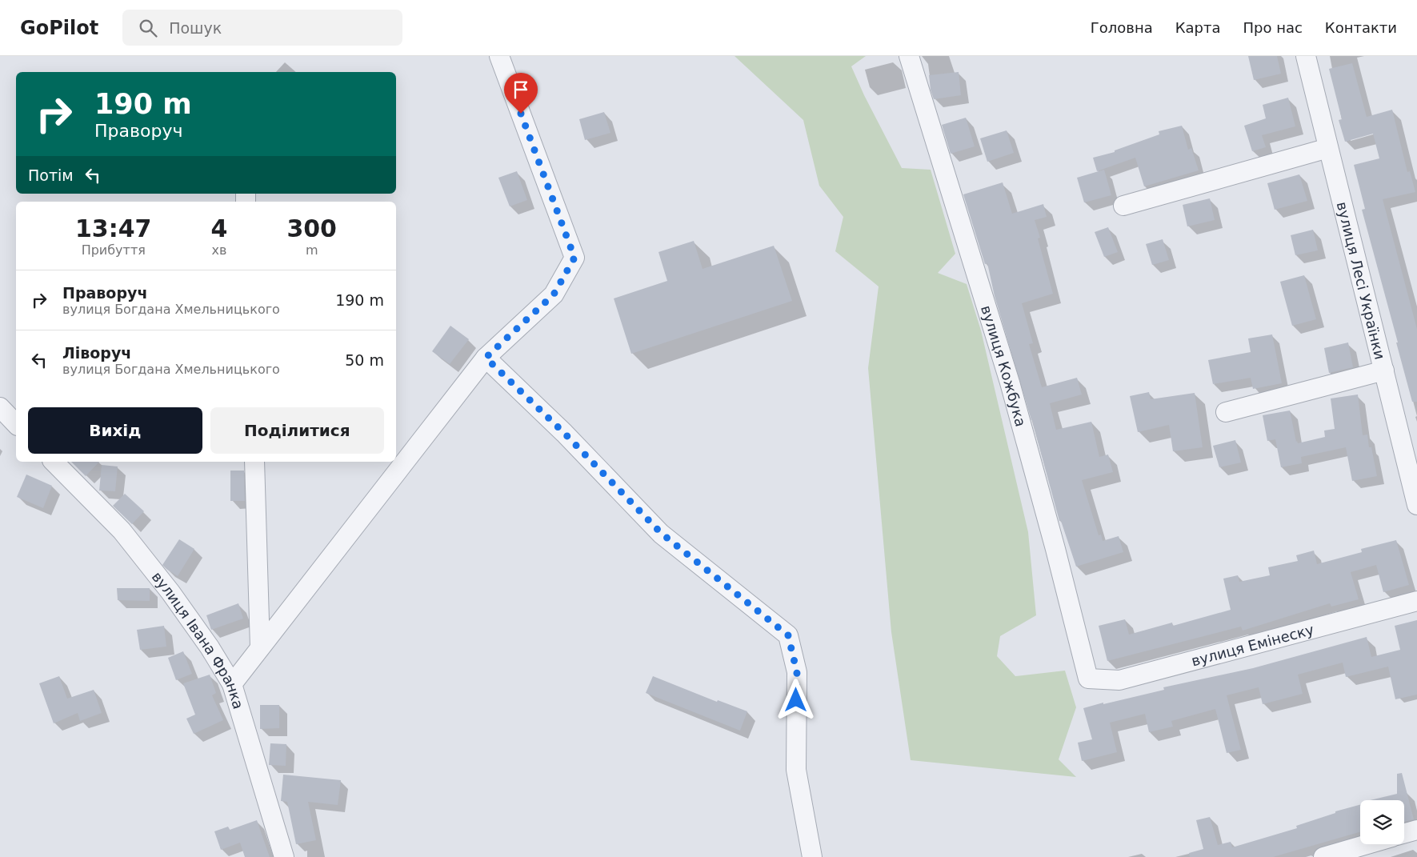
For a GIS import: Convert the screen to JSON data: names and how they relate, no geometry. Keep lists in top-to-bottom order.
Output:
{
  "streets": {
    "street": [
      "вулиця Лесі Українки",
      "вулиця Кожбука",
      "вулиця Івана Франка",
      "вулиця Емінеску"
    ]
  },
  "crossings": [
    ["вулиця Кожбука", "вулиця Емінеску"]
  ],
  "page": {
    "header": "GoPilot",
    "search": "Пошук",
    "nav": [
      "Головна",
      "Карта",
      "Про нас",
      "Контакти"
    ],
    "turn": ["190 m", "Праворуч"],
    "then": "Потім",
    "eta": [
      "13:47",
      "Прибуття",
      "4",
      "хв",
      "300",
      "m"
    ],
    "list": [
      {
        "name": "Праворуч",
        "note": "вулиця Богдана Хмельницького",
        "value": "190 m"
      },
      {
        "name": "Ліворуч",
        "note": "вулиця Богдана Хмельницького",
        "value": "50 m"
      }
    ],
    "buttons": ["Вихід", "Поділитися"]
  }
}
